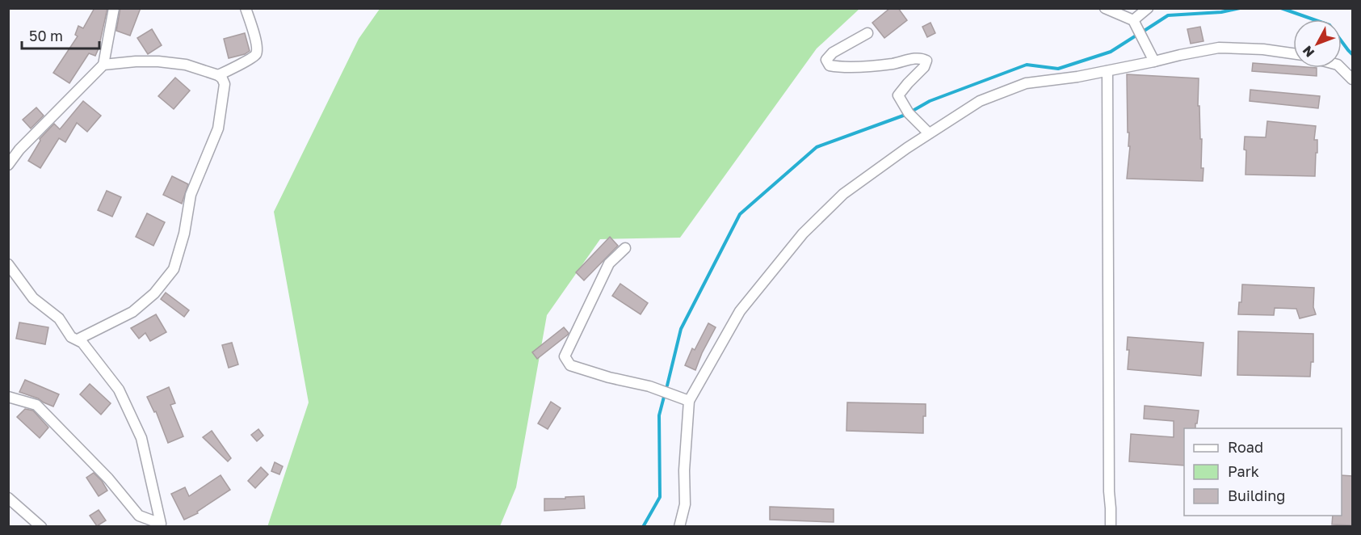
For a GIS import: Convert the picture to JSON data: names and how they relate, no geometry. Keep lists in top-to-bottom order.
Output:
{
  "legend": ["Road", "Park", "Building"],
  "scale_bar": "50 m",
  "north": "bottom left"
}
